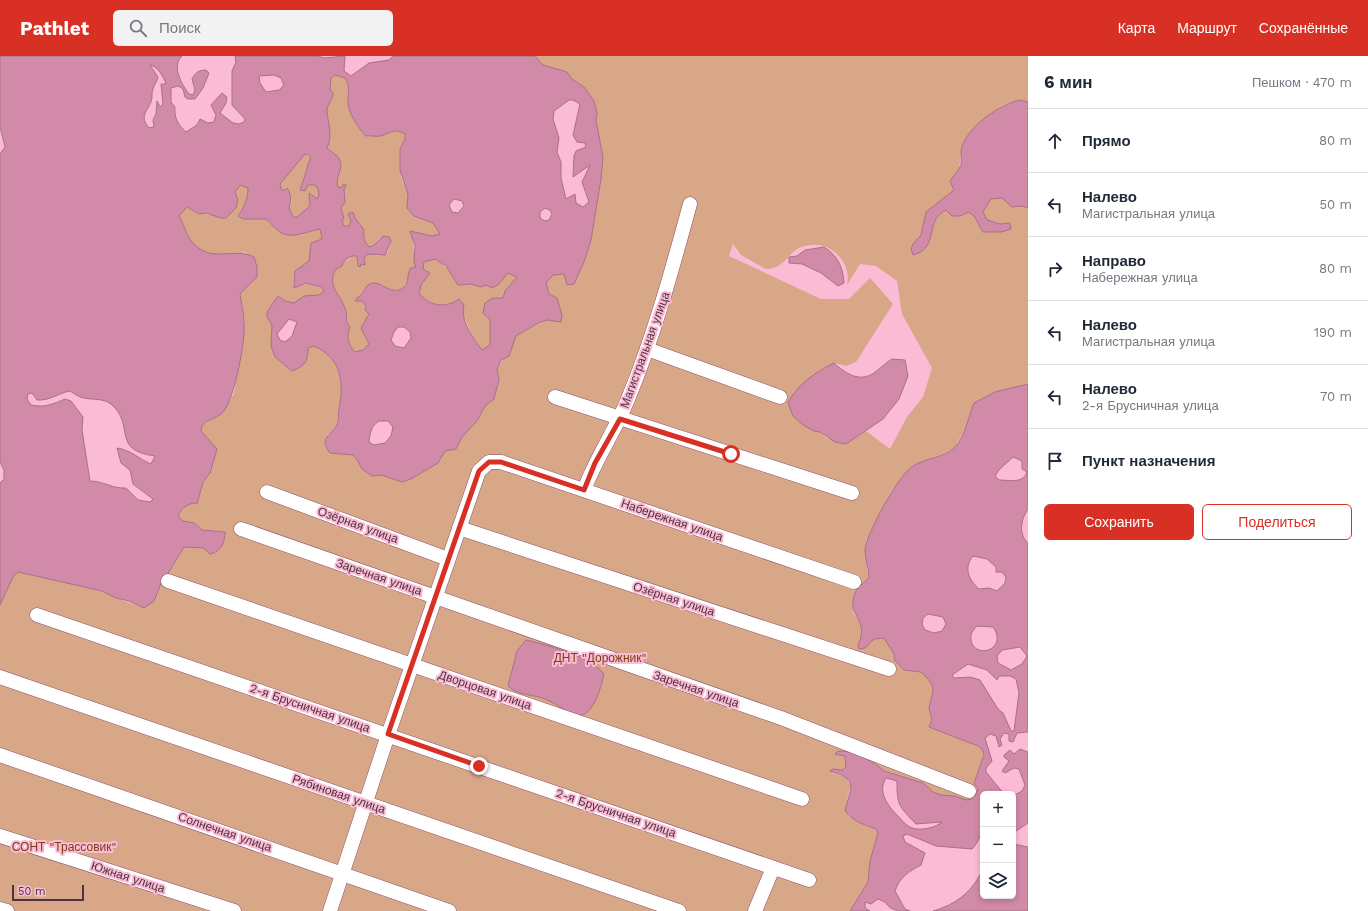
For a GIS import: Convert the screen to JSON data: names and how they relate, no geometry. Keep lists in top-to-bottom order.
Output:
{
  "streets": {
    "street": [
      "Магистральная улица",
      "Набережная улица",
      "Озёрная улица",
      "Заречная улица",
      "Дворцовая улица",
      "2-я Брусничная улица",
      "Рябиновая улица",
      "Солнечная улица",
      "Южная улица"
    ]
  },
  "crossings": [
    ["Магистральная улица", "Набережная улица"],
    ["Набережная улица", "Озёрная улица"]
  ],
  "parks": ["ДНТ \"Дорожник\"", "СОНТ \"Трассовик\""],
  "scale_bar": "50 m",
  "page": {
    "header": "Pathlet",
    "search": "Поиск",
    "nav": ["Карта", "Маршрут", "Сохранённые"],
    "heading": ["6 мин", "Пешком · 470 m"],
    "list": [
      ["Прямо", "80 m"],
      ["Налево", "Магистральная улица", "50 m"],
      ["Направо", "Набережная улица", "80 m"],
      ["Налево", "Магистральная улица", "190 m"],
      ["Налево", "2-я Брусничная улица", "70 m"],
      "Пункт назначения"
    ],
    "buttons": ["Сохранить", "Поделиться"],
    "map_buttons": ["+", "−"],
    "scale": "50 m"
  }
}
